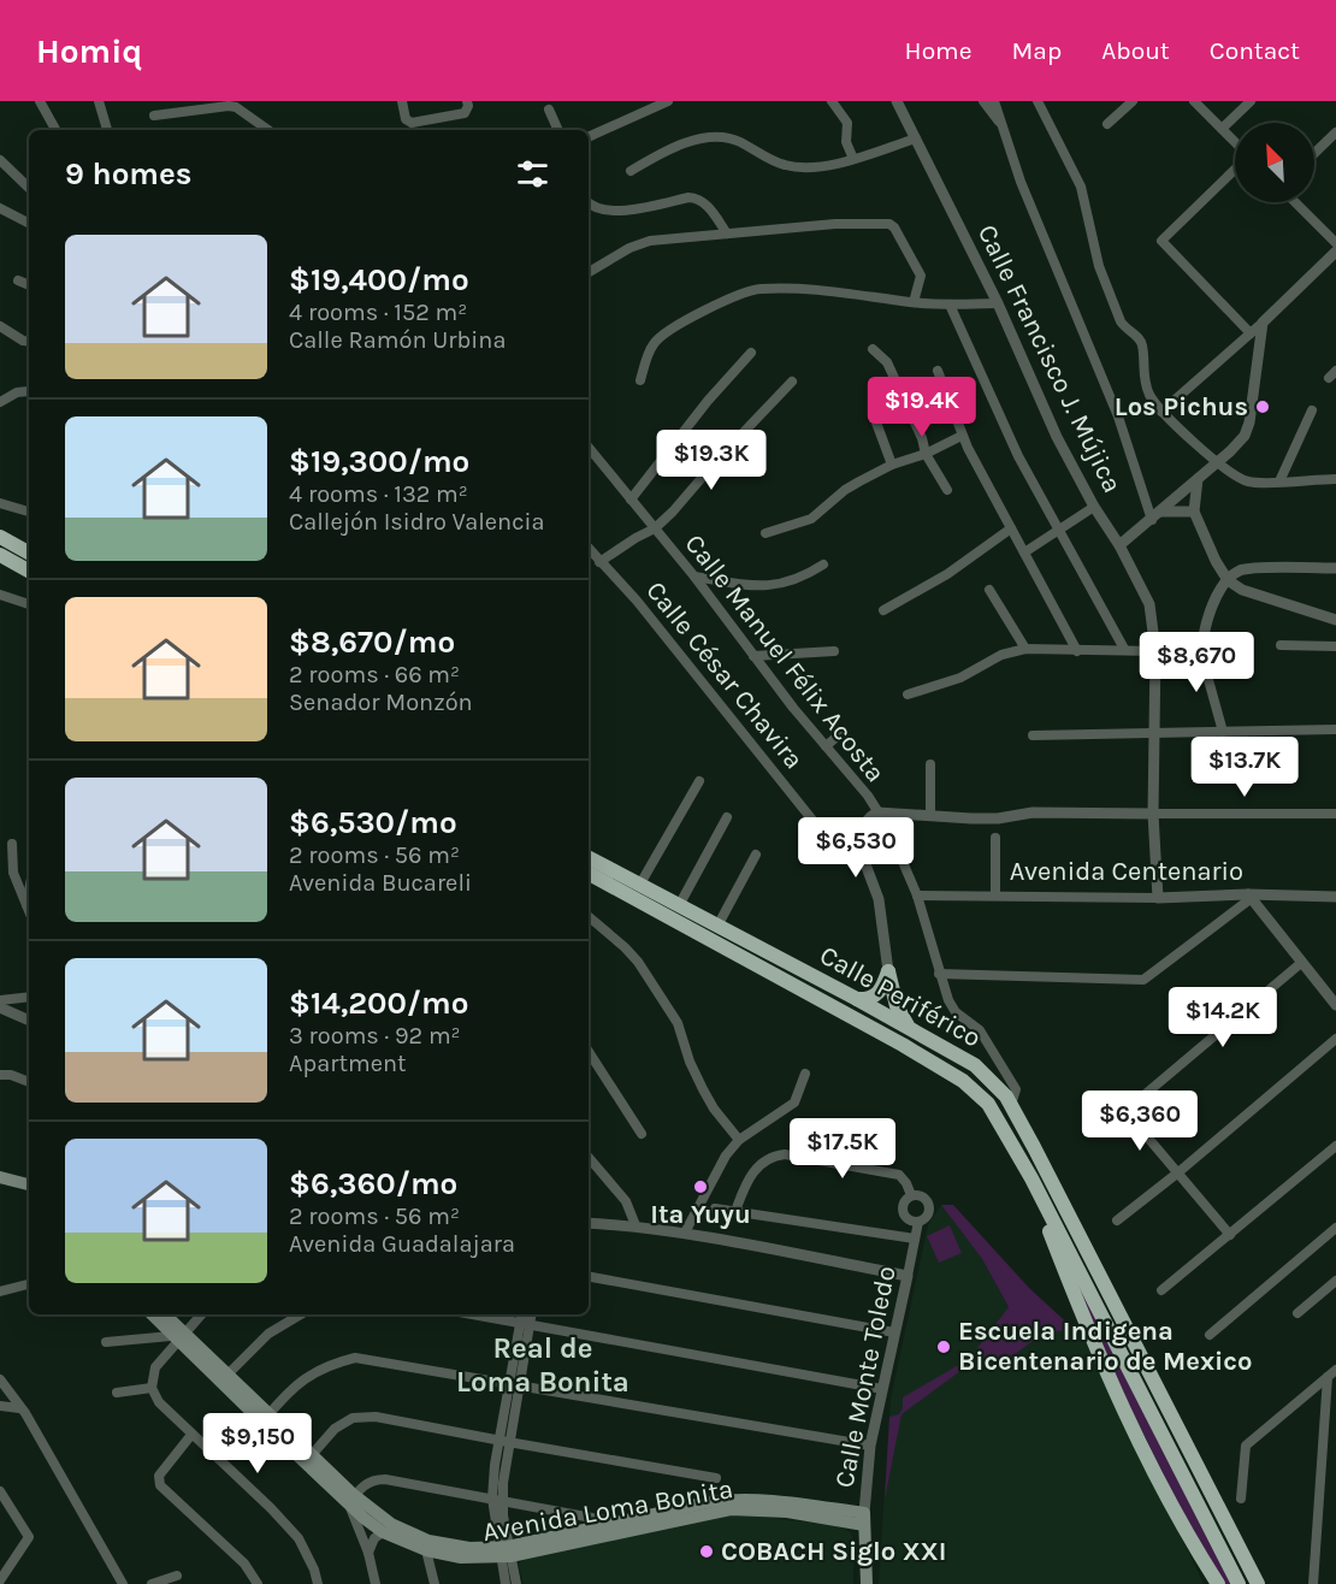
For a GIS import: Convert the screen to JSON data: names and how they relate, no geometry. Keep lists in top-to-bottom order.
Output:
{
  "streets": {
    "highway": ["Calle Periférico"],
    "main road": ["Calle Monte Toledo", "Avenida Loma Bonita"],
    "street": [
      "Calle Francisco J. Mújica",
      "Calle Manuel Félix Acosta",
      "Calle César Chavira",
      "Avenida Centenario"
    ]
  },
  "crossings": [
    ["Calle Francisco J. Mújica", "Avenida Centenario"],
    ["Calle Manuel Félix Acosta", "Avenida Centenario"],
    ["Calle Manuel Félix Acosta", "Calle Periférico"],
    ["Calle Monte Toledo", "Avenida Loma Bonita"]
  ],
  "districts": ["Real de Loma Bonita"],
  "places": [
    "Los Pichus",
    "Ita Yuyu",
    "Escuela Indigena Bicentenario de Mexico",
    "COBACH Siglo XXI"
  ],
  "north": "top left",
  "page": {
    "header": "Homiq",
    "nav": [
      "Home",
      "Map",
      "About",
      "Contact"
    ],
    "heading": "9 homes",
    "list": [
      {
        "name": "$19,400/mo",
        "note": "4 rooms · 152 m² · Calle Ramón Urbina"
      },
      {
        "name": "$19,300/mo",
        "note": "4 rooms · 132 m² · Callejón Isidro Valencia"
      },
      {
        "name": "$8,670/mo",
        "note": "2 rooms · 66 m² · Senador Monzón"
      },
      {
        "name": "$6,530/mo",
        "note": "2 rooms · 56 m² · Avenida Bucareli"
      },
      {
        "name": "$14,200/mo",
        "note": "3 rooms · 92 m² · Apartment"
      },
      {
        "name": "$6,360/mo",
        "note": "2 rooms · 56 m² · Avenida Guadalajara"
      }
    ],
    "price": [
      "$19.4K",
      "$19.3K",
      "$8,670",
      "$13.7K",
      "$6,530",
      "$14.2K",
      "$6,360",
      "$17.5K",
      "$9,150"
    ]
  }
}
